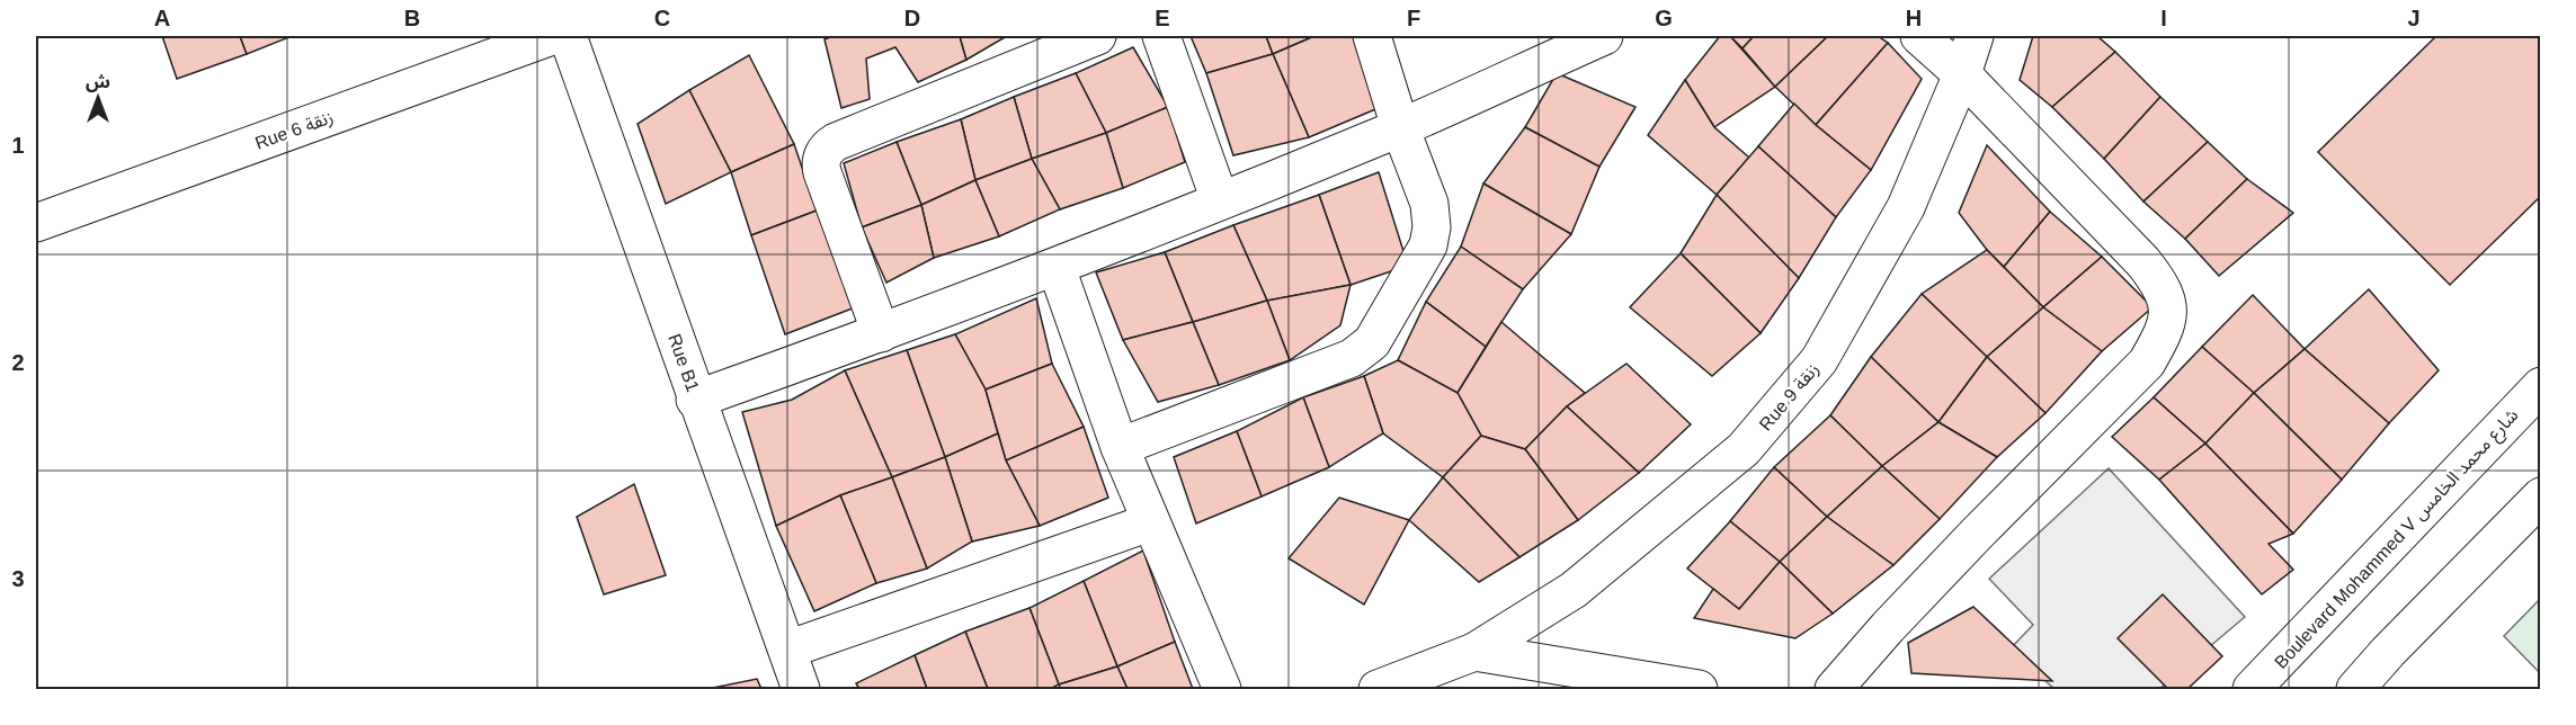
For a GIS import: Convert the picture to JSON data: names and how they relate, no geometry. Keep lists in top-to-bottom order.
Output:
{
  "streets": {
    "street": [
      "Rue 6 زنقة",
      "Rue B1",
      "Rue 9 زنقة",
      "Boulevard Mohammed V شارع محمد الخامس"
    ]
  },
  "north": "top",
  "grid": {
    "columns": [
      "A",
      "B",
      "C",
      "D",
      "E",
      "F",
      "G",
      "H",
      "I",
      "J"
    ],
    "rows": ["1", "2", "3"]
  }
}
